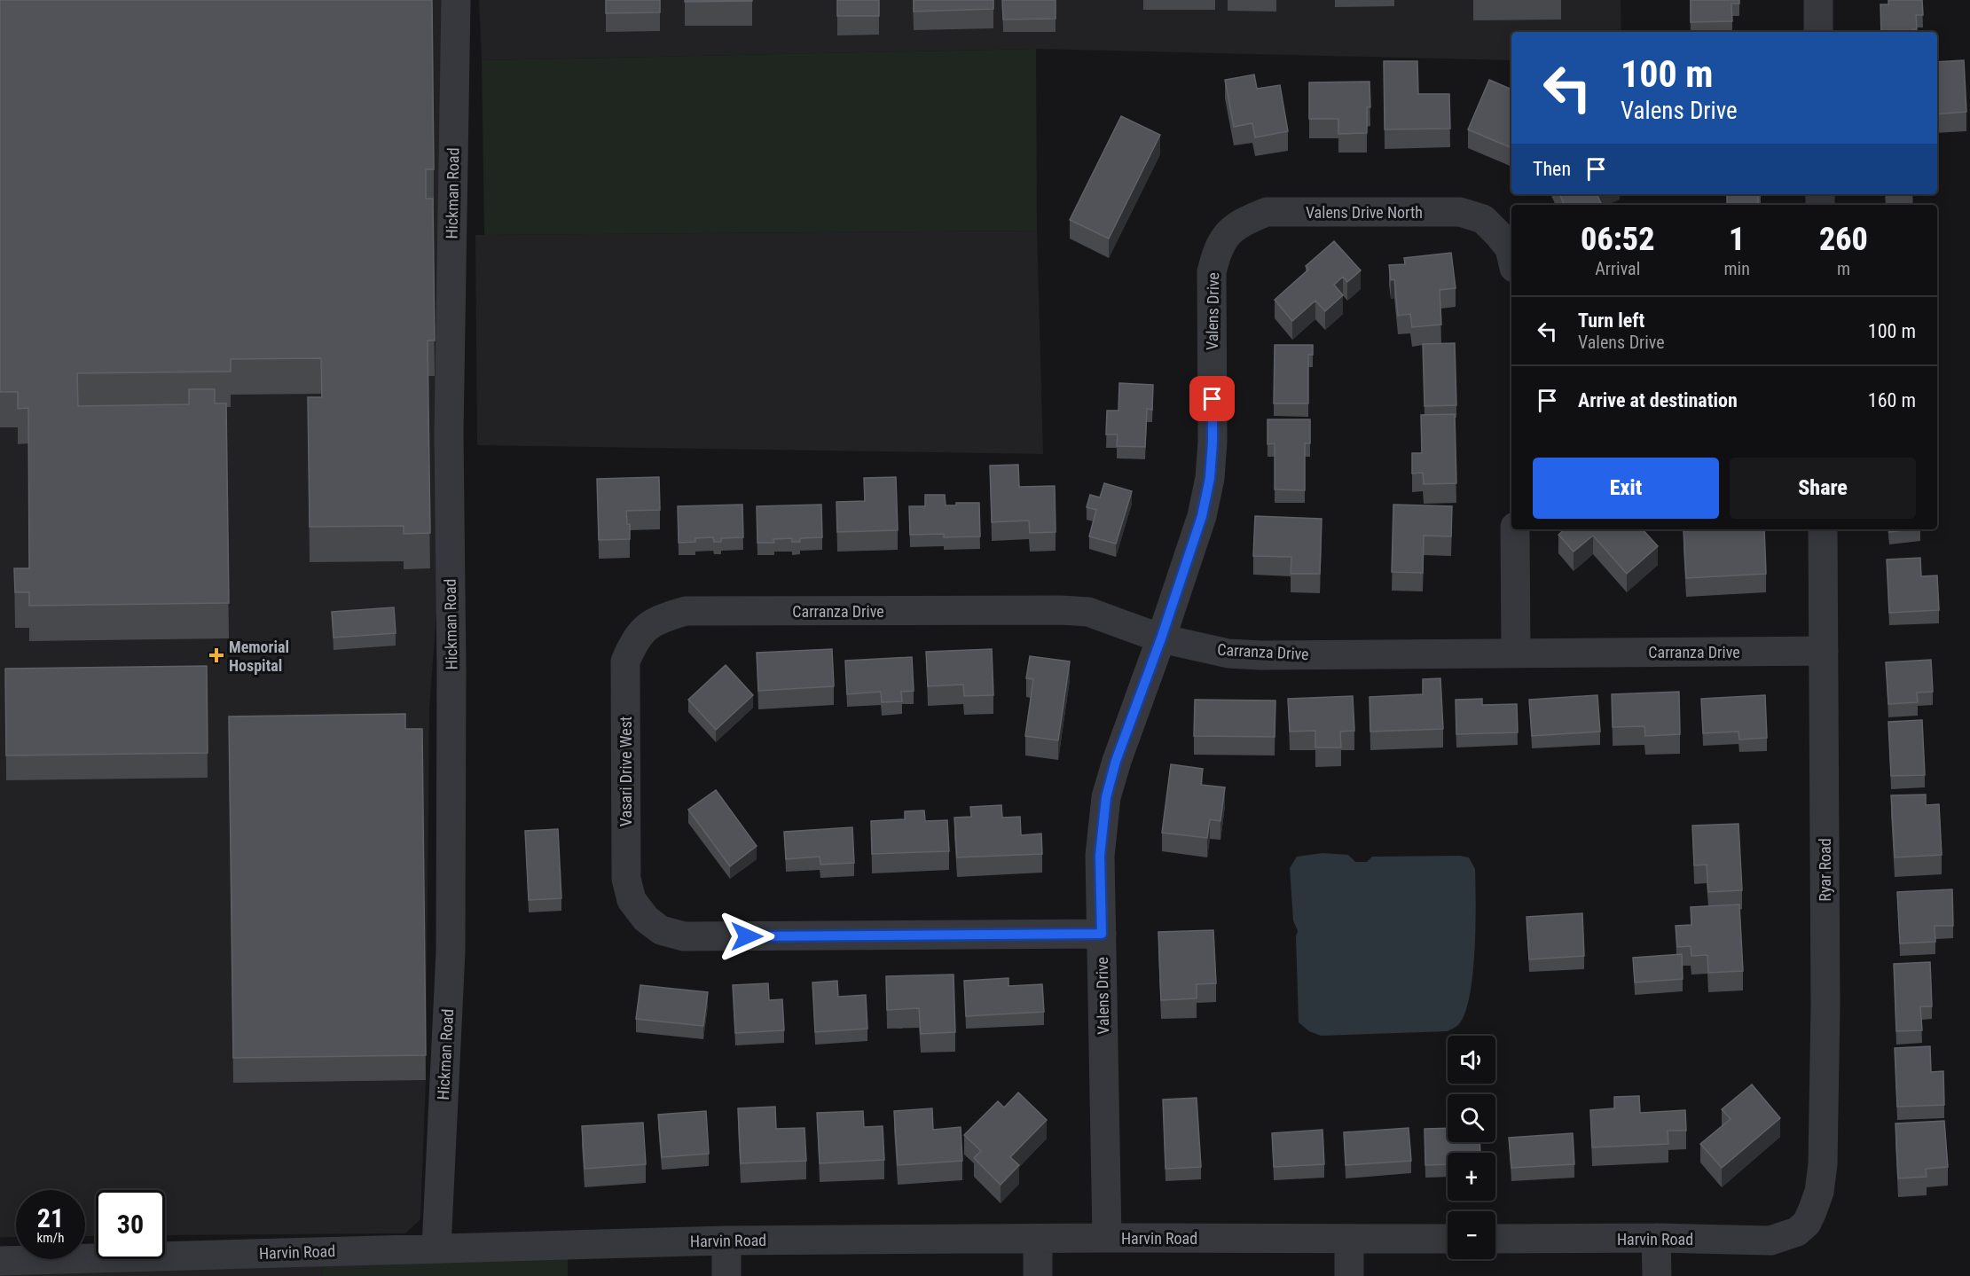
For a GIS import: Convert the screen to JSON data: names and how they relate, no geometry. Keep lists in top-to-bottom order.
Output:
{
  "streets": {
    "street": [
      "Hickman Road",
      "Valens Drive North",
      "Valens Drive",
      "Carranza Drive",
      "Vasari Drive West",
      "Ryar Road",
      "Harvin Road"
    ]
  },
  "crossings": [
    ["Hickman Road", "Harvin Road"],
    ["Valens Drive North", "Valens Drive"],
    ["Valens Drive", "Carranza Drive"],
    ["Valens Drive", "Vasari Drive West"],
    ["Valens Drive", "Harvin Road"],
    ["Carranza Drive", "Vasari Drive West"],
    ["Carranza Drive", "Ryar Road"],
    ["Ryar Road", "Harvin Road"]
  ],
  "places": {
    "health": ["Memorial Hospital"]
  },
  "page": {
    "turn": ["100 m", "Valens Drive"],
    "then": "Then",
    "eta": [
      "06:52",
      "Arrival",
      "1",
      "min",
      "260",
      "m"
    ],
    "list": [
      {
        "name": "Turn left",
        "note": "Valens Drive",
        "value": "100 m"
      },
      {
        "name": "Arrive at destination",
        "value": "160 m"
      }
    ],
    "buttons": ["Exit", "Share"],
    "map_buttons": ["+", "−"],
    "speed": "21 km/h",
    "limit": "30"
  }
}
